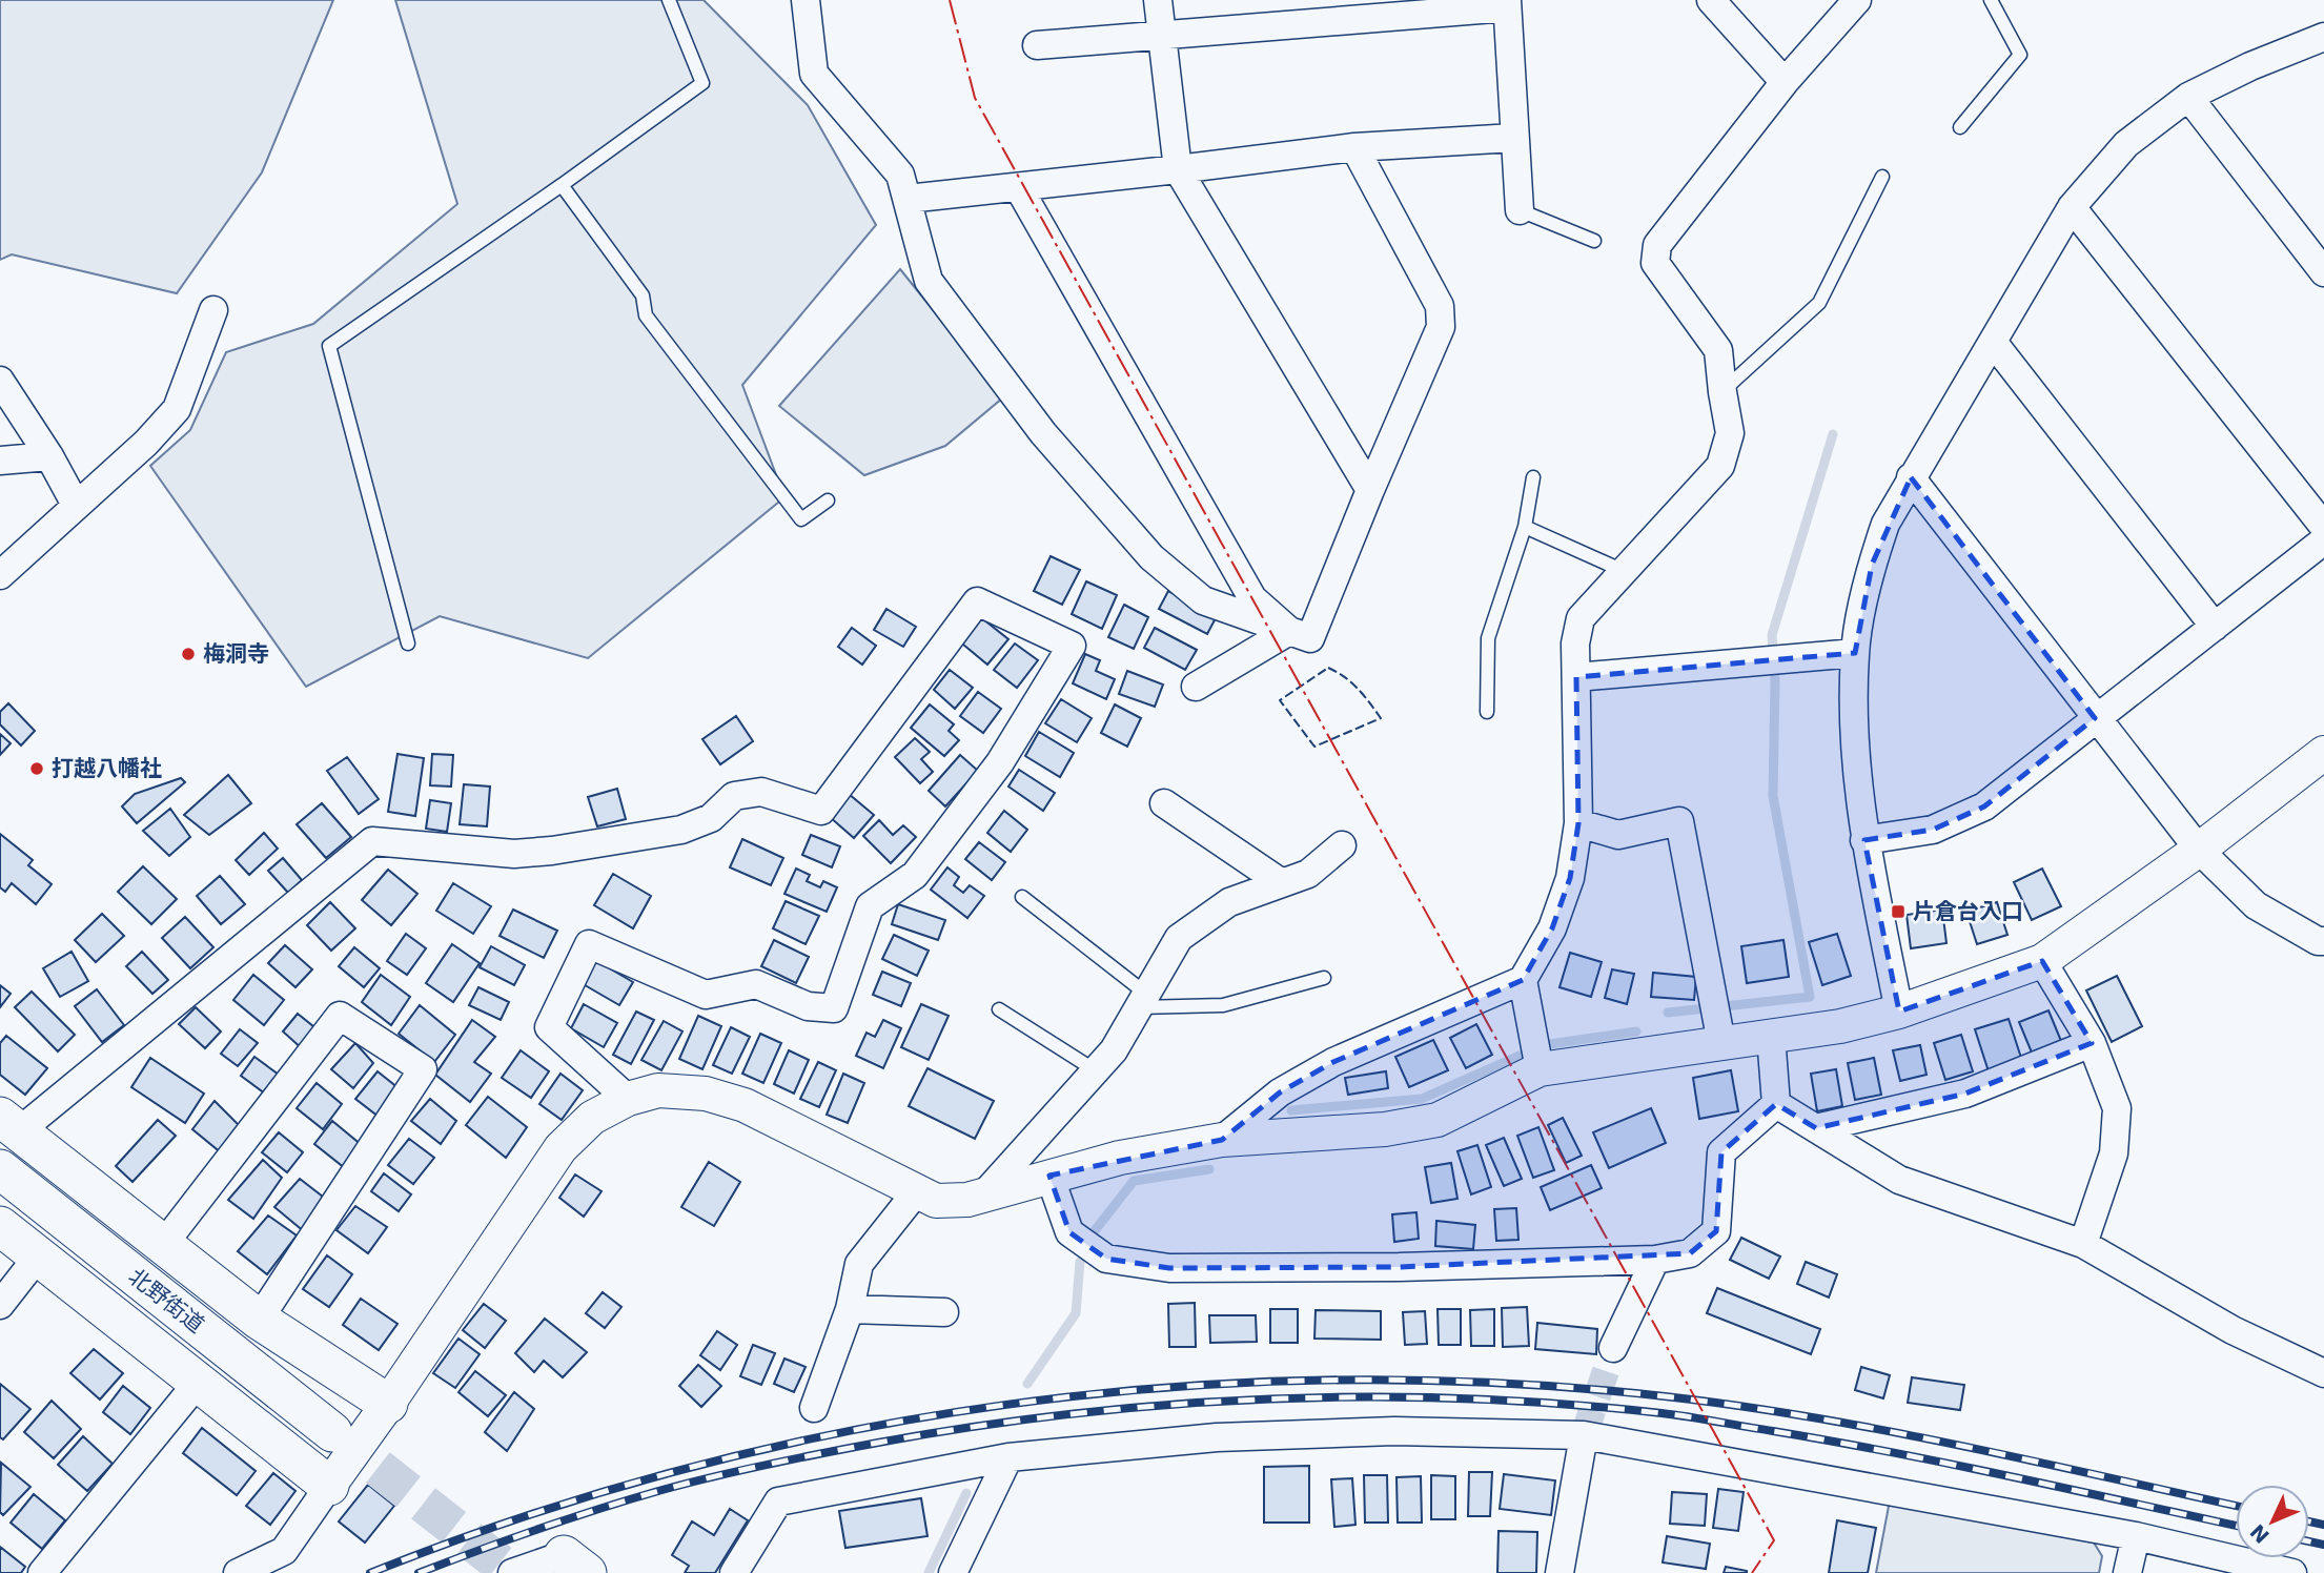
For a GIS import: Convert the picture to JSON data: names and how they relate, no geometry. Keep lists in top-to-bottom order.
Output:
{
  "streets": {
    "main road": ["北野街道"]
  },
  "places": {
    "other": ["梅洞寺", "打越八幡社"],
    "transit": ["片倉台入口"]
  },
  "north": "bottom left"
}
